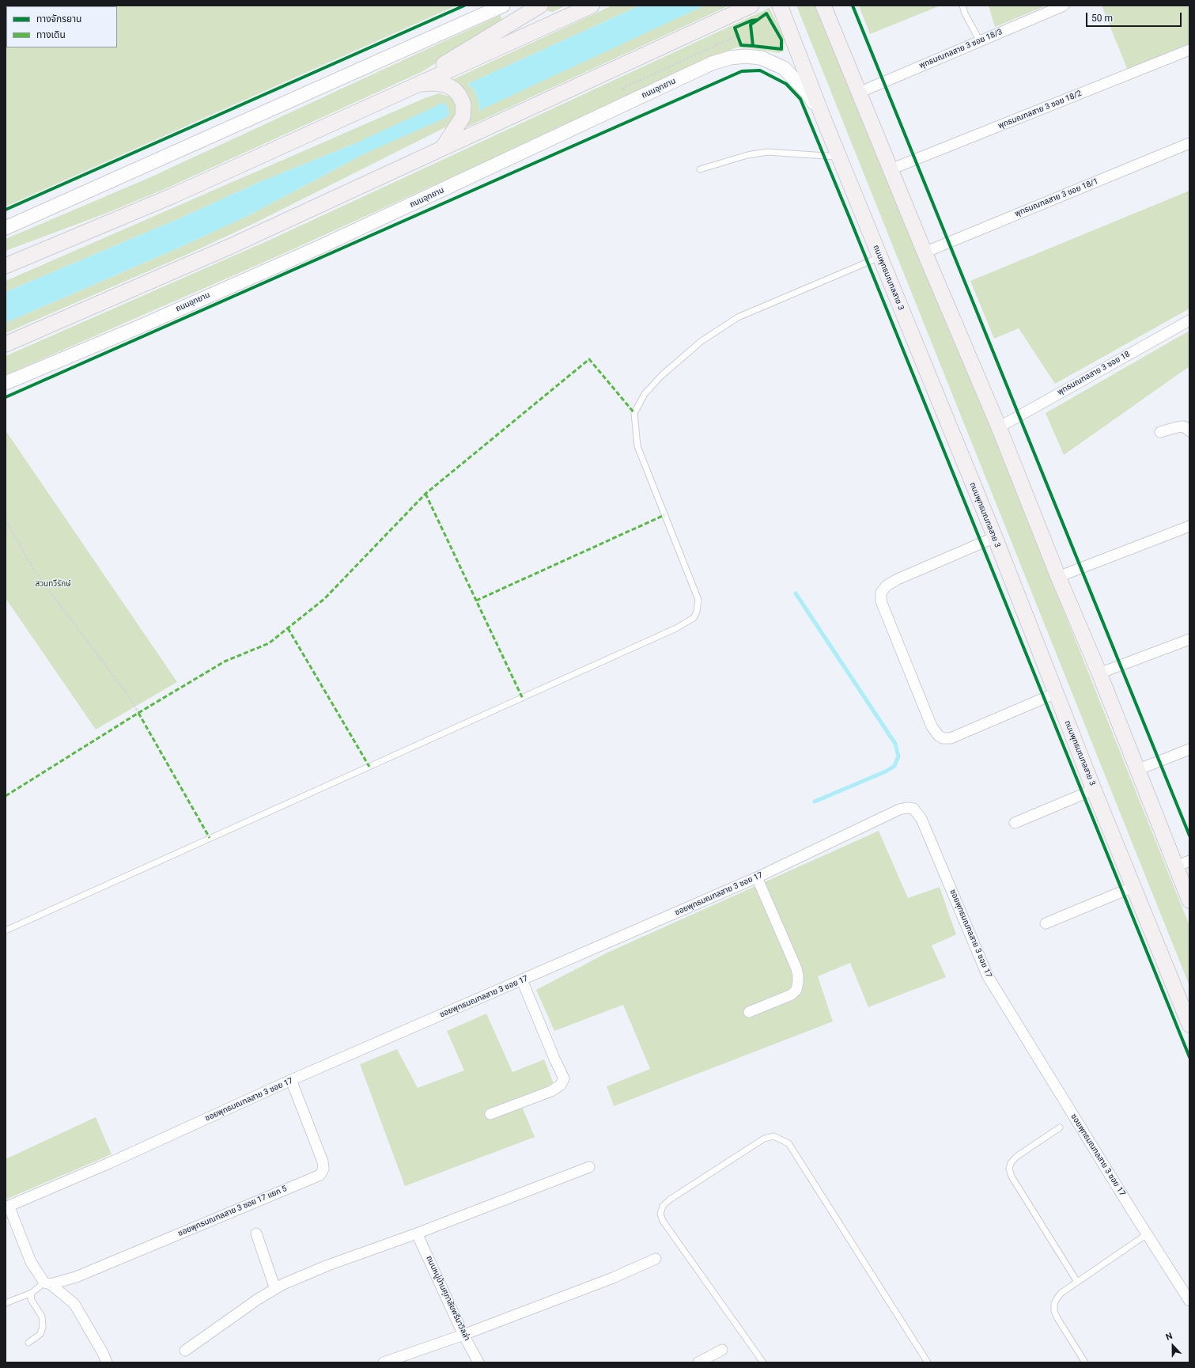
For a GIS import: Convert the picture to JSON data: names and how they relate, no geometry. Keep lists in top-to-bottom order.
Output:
{
  "streets": {
    "main road": ["ถนนพุทธมณฑลสาย 3"],
    "street": [
      "พุทธมณฑลสาย 3 ซอย 18/3",
      "ถนนอุทยาน",
      "พุทธมณฑลสาย 3 ซอย 18/2",
      "พุทธมณฑลสาย 3 ซอย 18/1",
      "พุทธมณฑลสาย 3 ซอย 18",
      "ซอยพุทธมณฑลสาย 3 ซอย 17",
      "ซอยพุทธมณฑลสาย 3 ซอย 17 แยก 5",
      "ถนนหมู่บ้านศุภาลัยพรีมาวิลล่า"
    ]
  },
  "crossings": [
    ["ถนนอุทยาน", "ถนนพุทธมณฑลสาย 3"],
    ["ซอยพุทธมณฑลสาย 3 ซอย 17", "ซอยพุทธมณฑลสาย 3 ซอย 17 แยก 5"]
  ],
  "parks": ["สวนทวีรักษ์"],
  "legend": ["ทางจักรยาน", "ทางเดิน"],
  "scale_bar": "50 m",
  "north": "top"
}
